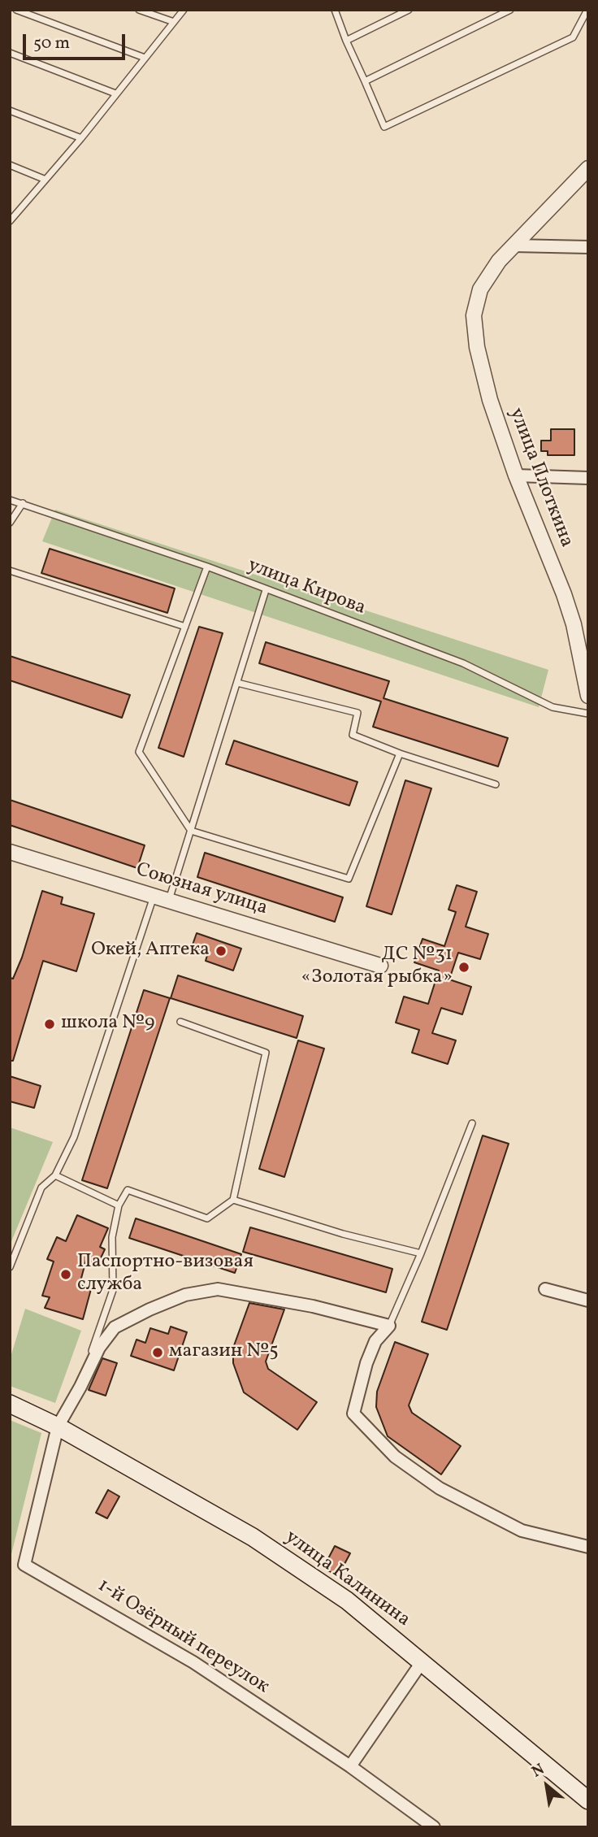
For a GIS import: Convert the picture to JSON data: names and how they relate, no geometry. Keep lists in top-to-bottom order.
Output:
{
  "streets": {
    "main road": ["улица Калинина"],
    "street": ["улица Плоткина", "Союзная улица", "1-й Озёрный переулок"],
    "lane": ["улица Кирова"]
  },
  "crossings": [
    ["улица Калинина", "1-й Озёрный переулок"]
  ],
  "places": [
    "Окей, Аптека",
    "ДС №31 «Золотая рыбка»",
    "школа №9",
    "Паспортно-визовая служба",
    "магазин №5"
  ],
  "scale_bar": "50 m",
  "north": "top left"
}
